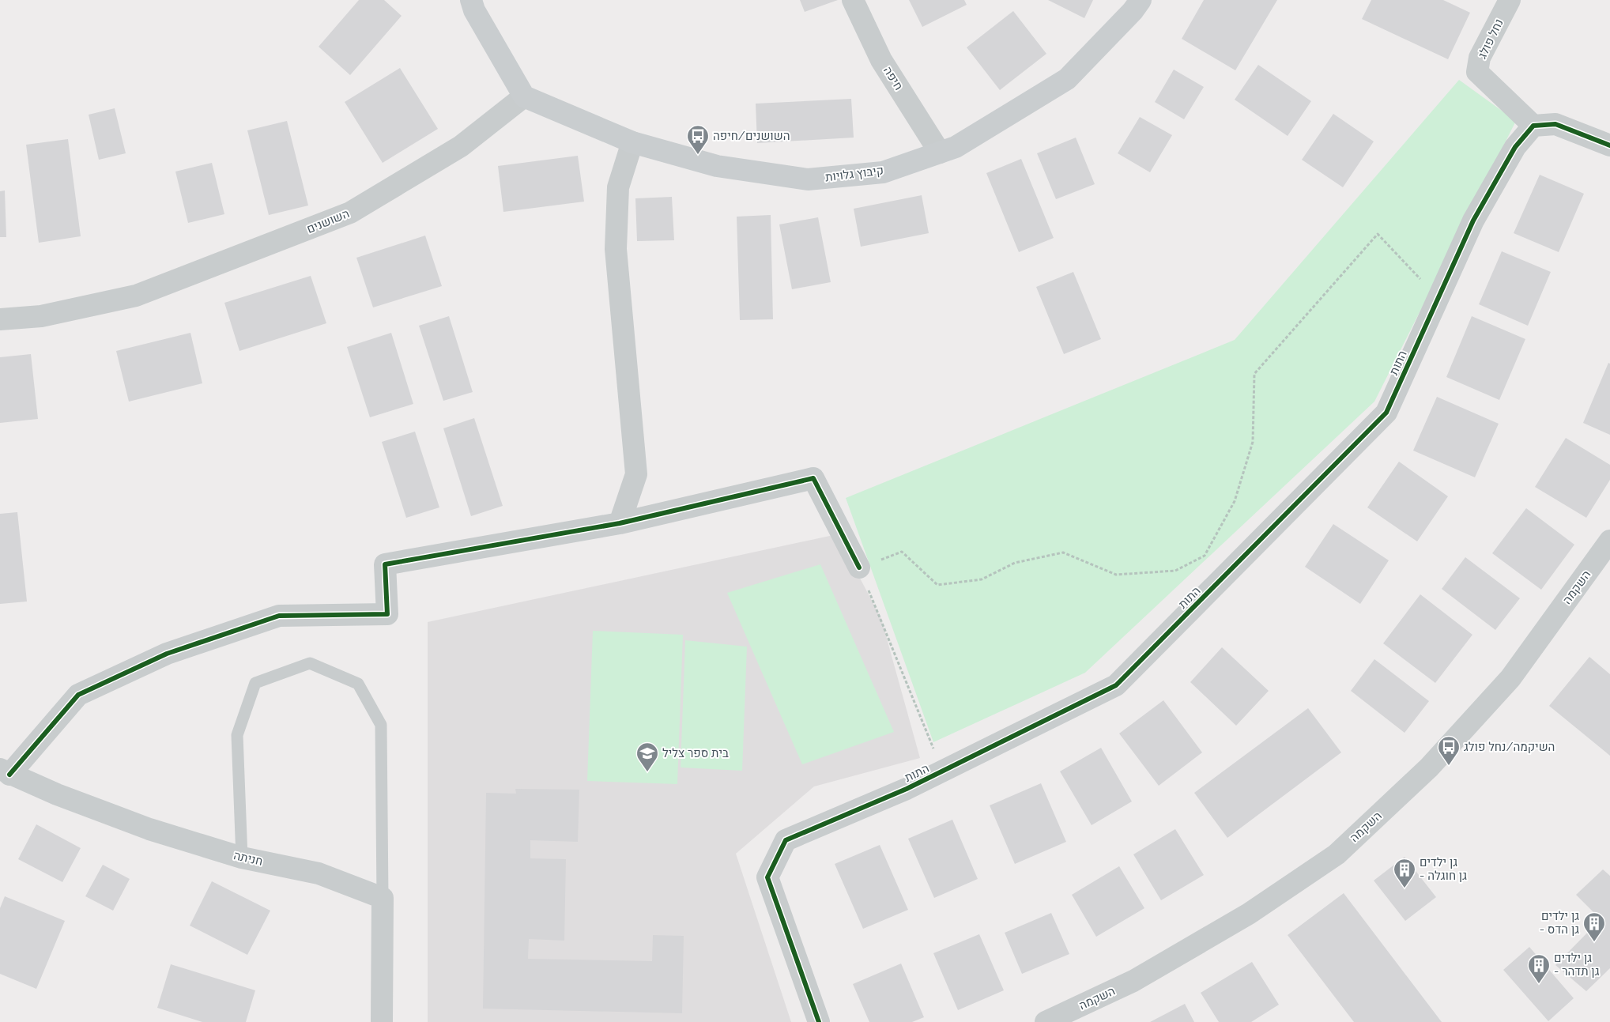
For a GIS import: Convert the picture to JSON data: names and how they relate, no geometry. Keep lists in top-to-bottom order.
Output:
{
  "streets": {
    "street": [
      "נחל פולג",
      "חיפה",
      "קיבוץ גלויות",
      "השושנים",
      "התות",
      "השקמה",
      "חניתה"
    ]
  },
  "crossings": [
    ["נחל פולג", "התות"],
    ["חיפה", "קיבוץ גלויות"],
    ["קיבוץ גלויות", "השושנים"]
  ],
  "places": {
    "bus stop": ["השושנים/חיפה", "השיקמה/נחל פולג"],
    "school or university": ["בית ספר צליל"],
    "building": ["גן ילדים - גן חוגלה", "גן ילדים - גן הדס", "גן ילדים - גן תדהר"]
  }
}
